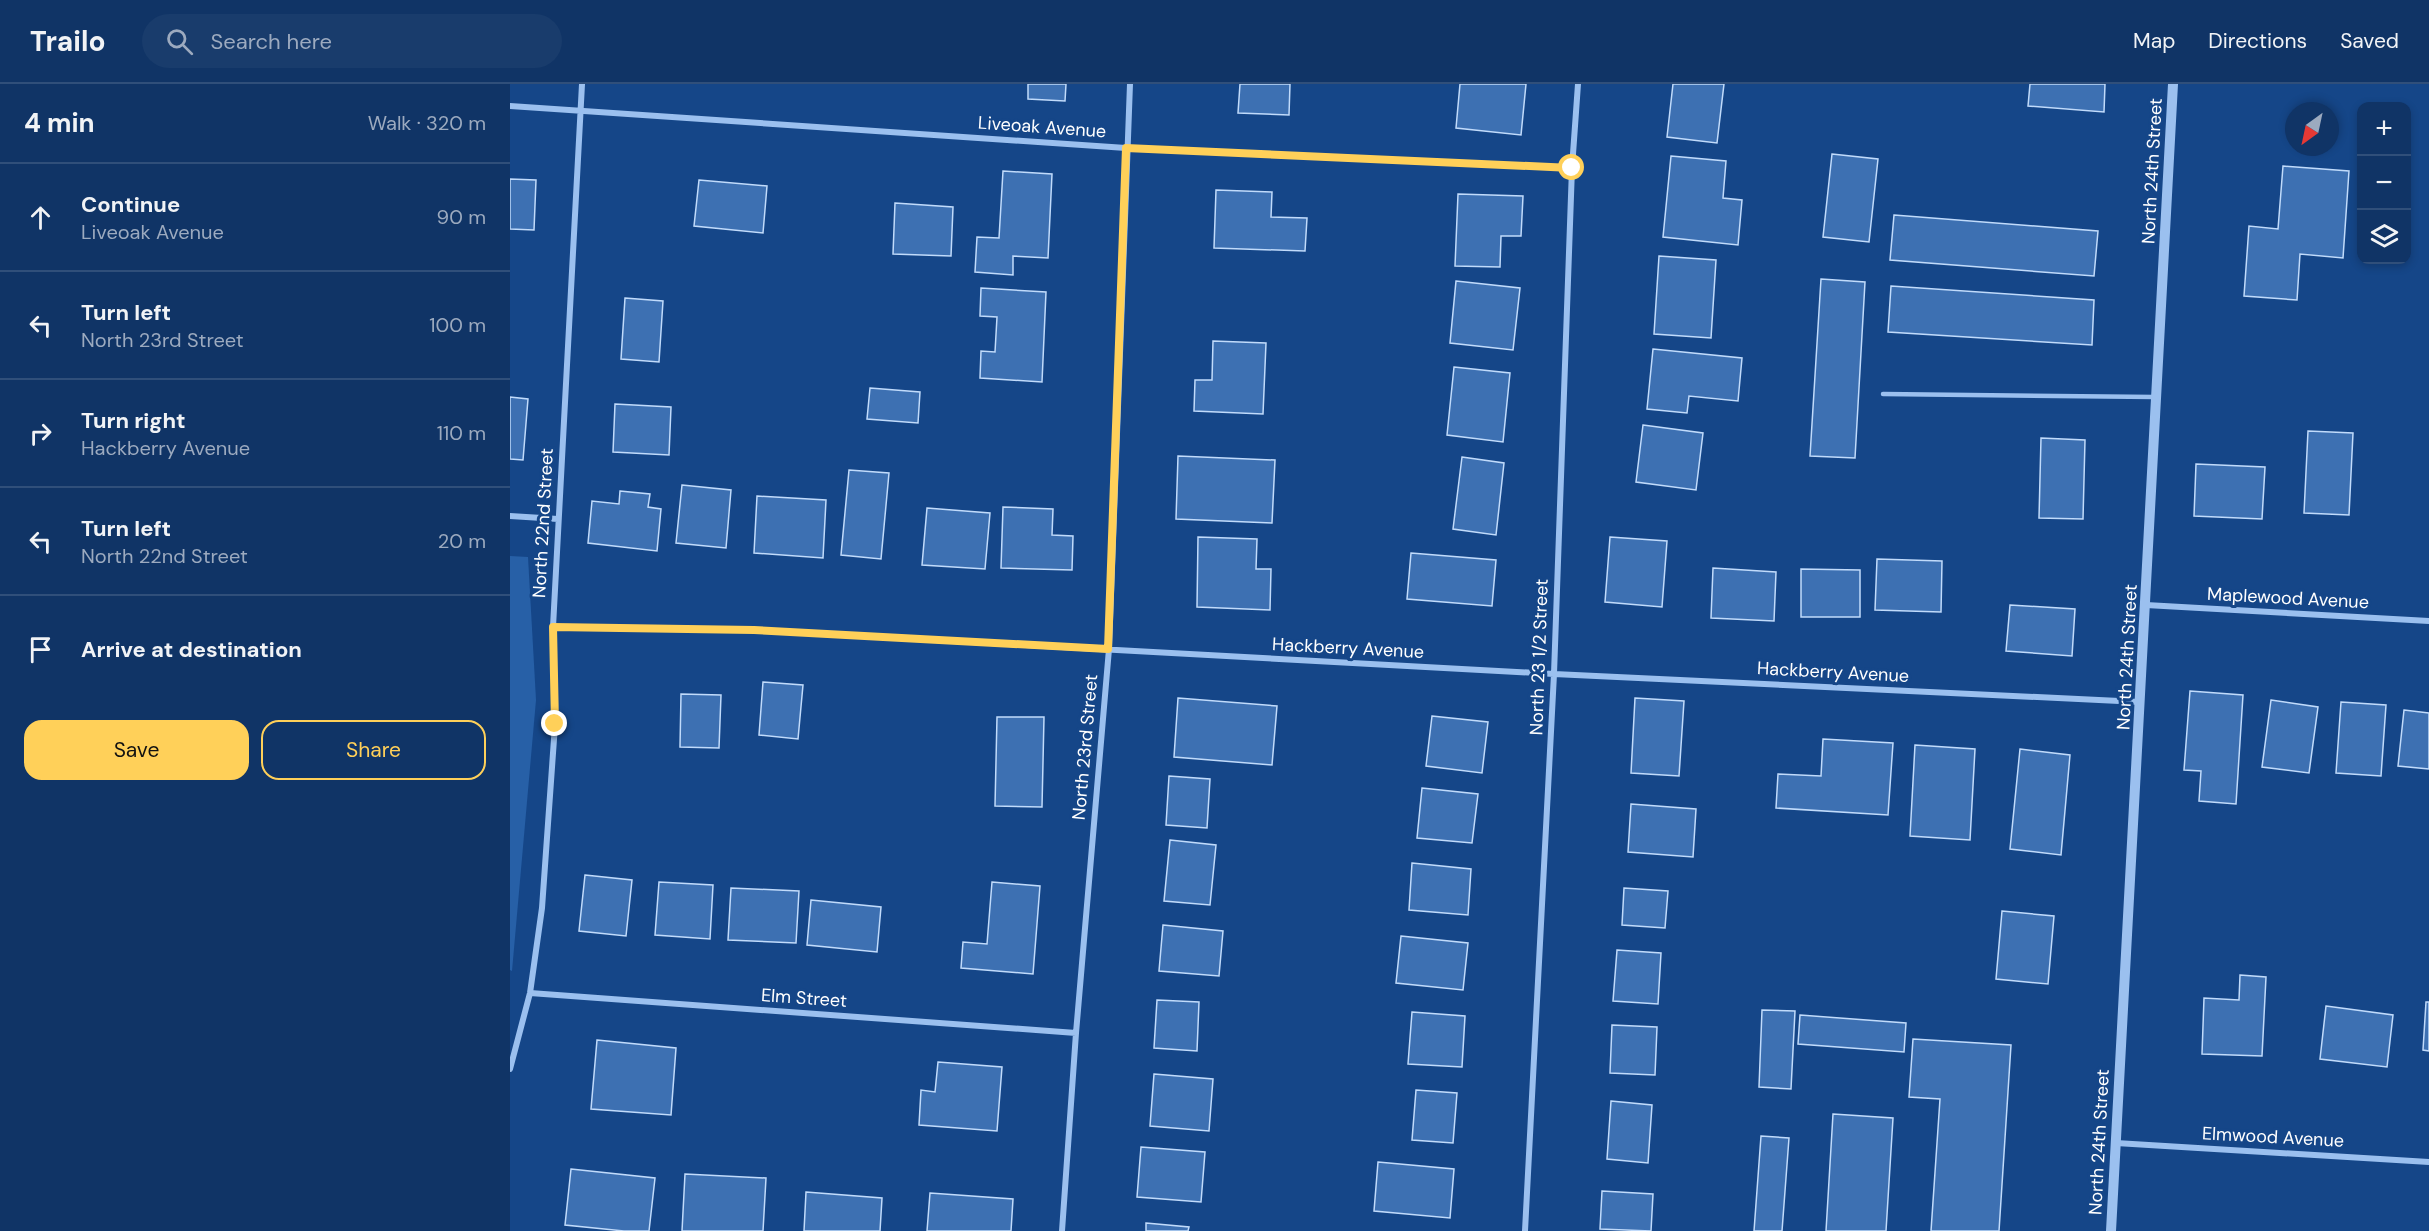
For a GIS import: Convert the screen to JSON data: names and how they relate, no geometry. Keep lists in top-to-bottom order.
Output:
{
  "streets": {
    "street": [
      "Liveoak Avenue",
      "North 24th Street",
      "North 22nd Street",
      "Maplewood Avenue",
      "Hackberry Avenue",
      "North 23 1/2 Street",
      "North 23rd Street",
      "Elm Street",
      "Elmwood Avenue"
    ]
  },
  "crossings": [
    ["Liveoak Avenue", "North 22nd Street"],
    ["Liveoak Avenue", "North 23 1/2 Street"],
    ["Liveoak Avenue", "North 23rd Street"],
    ["North 24th Street", "Maplewood Avenue"],
    ["North 24th Street", "Hackberry Avenue"],
    ["North 24th Street", "Elmwood Avenue"],
    ["North 22nd Street", "Hackberry Avenue"],
    ["North 22nd Street", "Elm Street"],
    ["Hackberry Avenue", "North 23 1/2 Street"],
    ["Hackberry Avenue", "North 23rd Street"],
    ["North 23rd Street", "Elm Street"]
  ],
  "north": "bottom left",
  "page": {
    "header": "Trailo",
    "search": "Search here",
    "nav": ["Map", "Directions", "Saved"],
    "heading": ["4 min", "Walk · 320 m"],
    "map_buttons": ["+", "−"],
    "list": [
      ["Continue", "Liveoak Avenue", "90 m"],
      ["Turn left", "North 23rd Street", "100 m"],
      ["Turn right", "Hackberry Avenue", "110 m"],
      ["Turn left", "North 22nd Street", "20 m"],
      "Arrive at destination"
    ],
    "buttons": ["Save", "Share"]
  }
}
